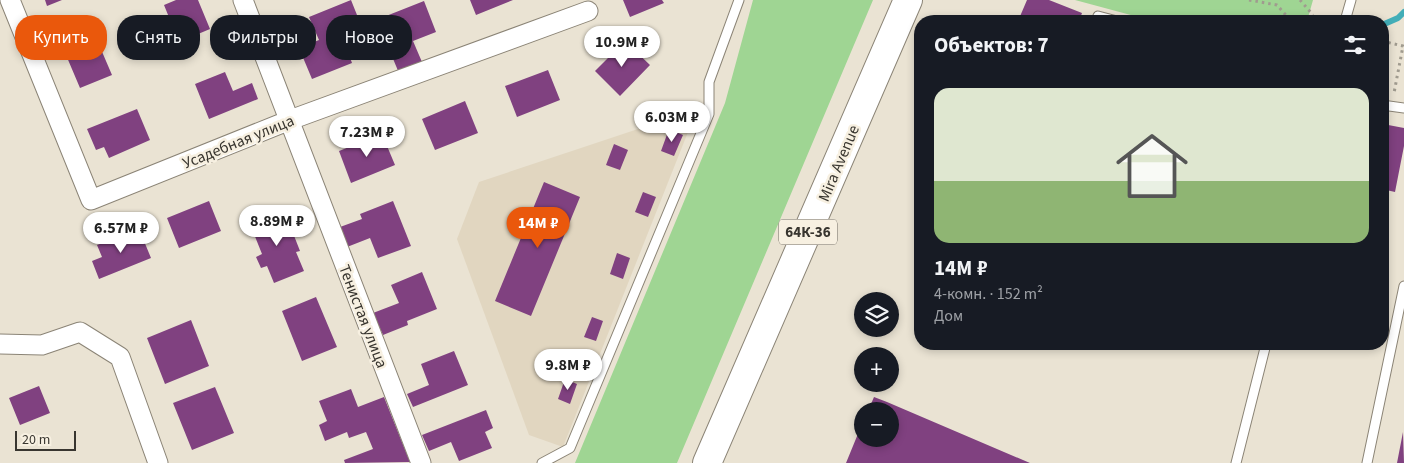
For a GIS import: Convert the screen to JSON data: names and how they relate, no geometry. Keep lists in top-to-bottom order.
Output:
{
  "streets": {
    "main road": ["Mira Avenue", "64К-36"],
    "street": ["Усадебная улица", "Тенистая улица"]
  },
  "crossings": [
    ["Усадебная улица", "Тенистая улица"]
  ],
  "scale_bar": "20 m",
  "page": {
    "chip": [
      "Купить",
      "Снять",
      "Фильтры",
      "Новое"
    ],
    "heading": "Объектов: 7",
    "price": [
      "10.9M ₽",
      "6.03M ₽",
      "7.23M ₽",
      "8.89M ₽",
      "14M ₽",
      "6.57M ₽",
      "9.8M ₽"
    ],
    "list": [
      {
        "name": "14M ₽",
        "note": "4-комн. · 152 m² · Дом"
      }
    ],
    "map_buttons": ["+", "−"],
    "scale": "20 m"
  }
}
